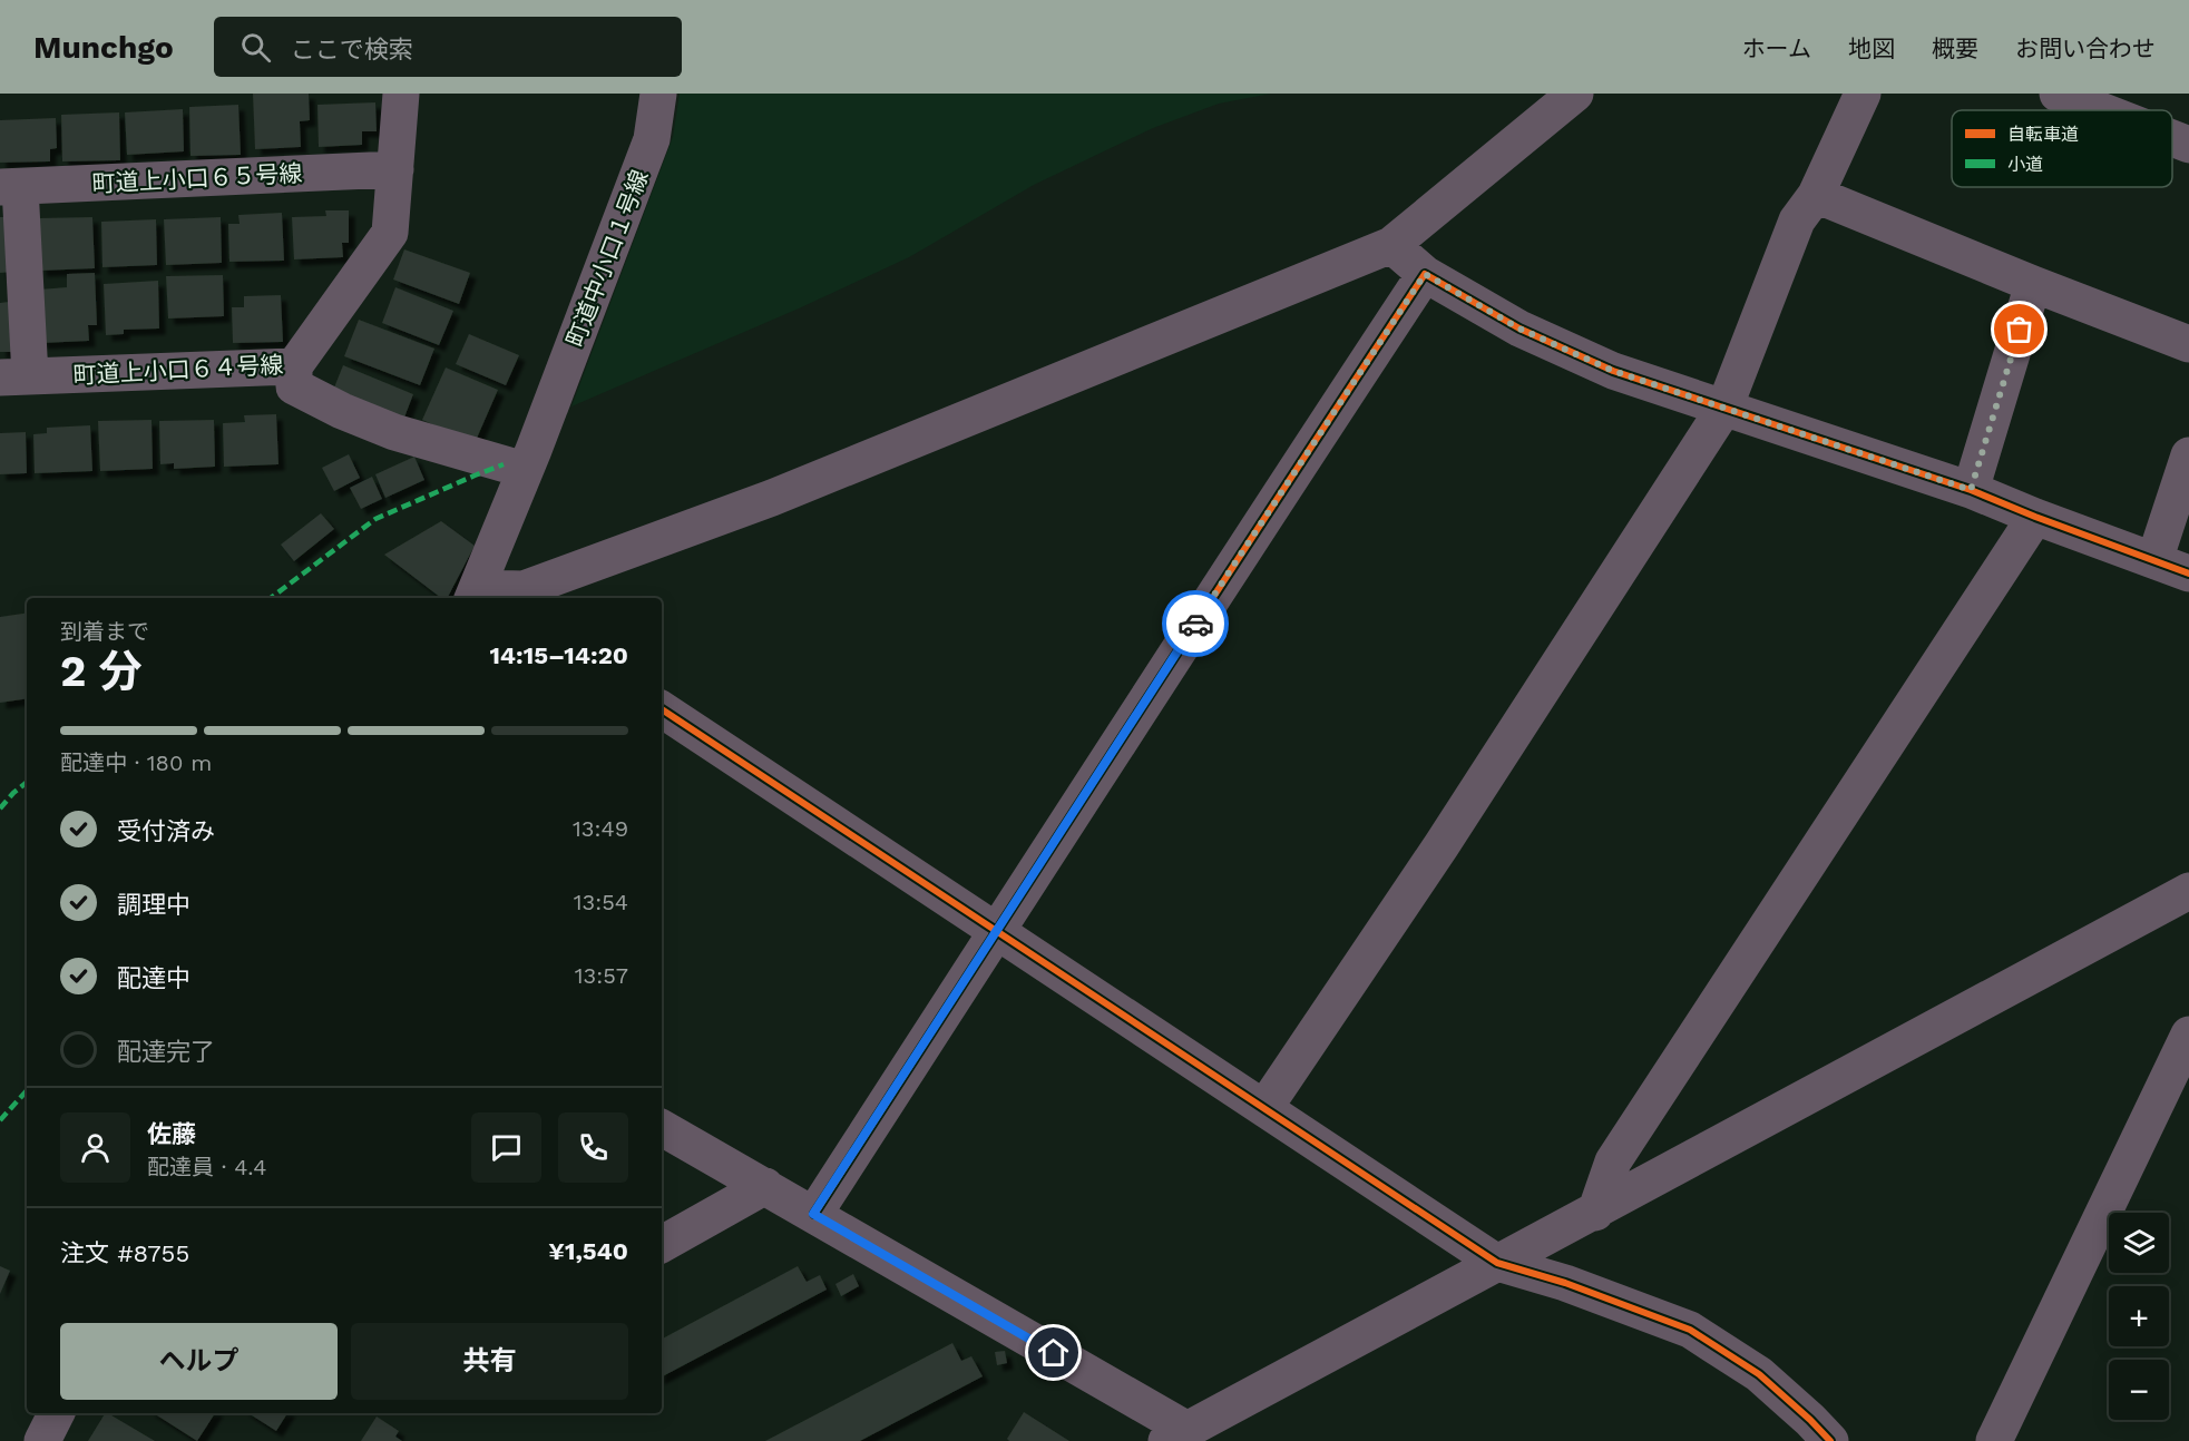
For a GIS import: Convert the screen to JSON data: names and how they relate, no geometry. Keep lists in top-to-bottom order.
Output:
{
  "streets": {
    "street": ["町道上小口６５号線", "町道中小口１号線", "町道上小口６４号線"]
  },
  "crossings": [
    ["町道上小口６５号線", "町道上小口６４号線"]
  ],
  "legend": ["自転車道", "小道"],
  "page": {
    "header": "Munchgo",
    "search": "ここで検索",
    "nav": [
      "ホーム",
      "地図",
      "概要",
      "お問い合わせ"
    ],
    "heading": ["2 分", "到着まで", "14:15–14:20"],
    "panel": [
      "佐藤",
      "配達員 · 4.4",
      "注文 #8755",
      "¥1,540"
    ],
    "bar": "配達中 · 180 m",
    "list": [
      ["受付済み", "13:49"],
      ["調理中", "13:54"],
      ["配達中", "13:57"],
      "配達完了"
    ],
    "map_buttons": ["+", "−"],
    "buttons": ["ヘルプ", "共有"]
  }
}
